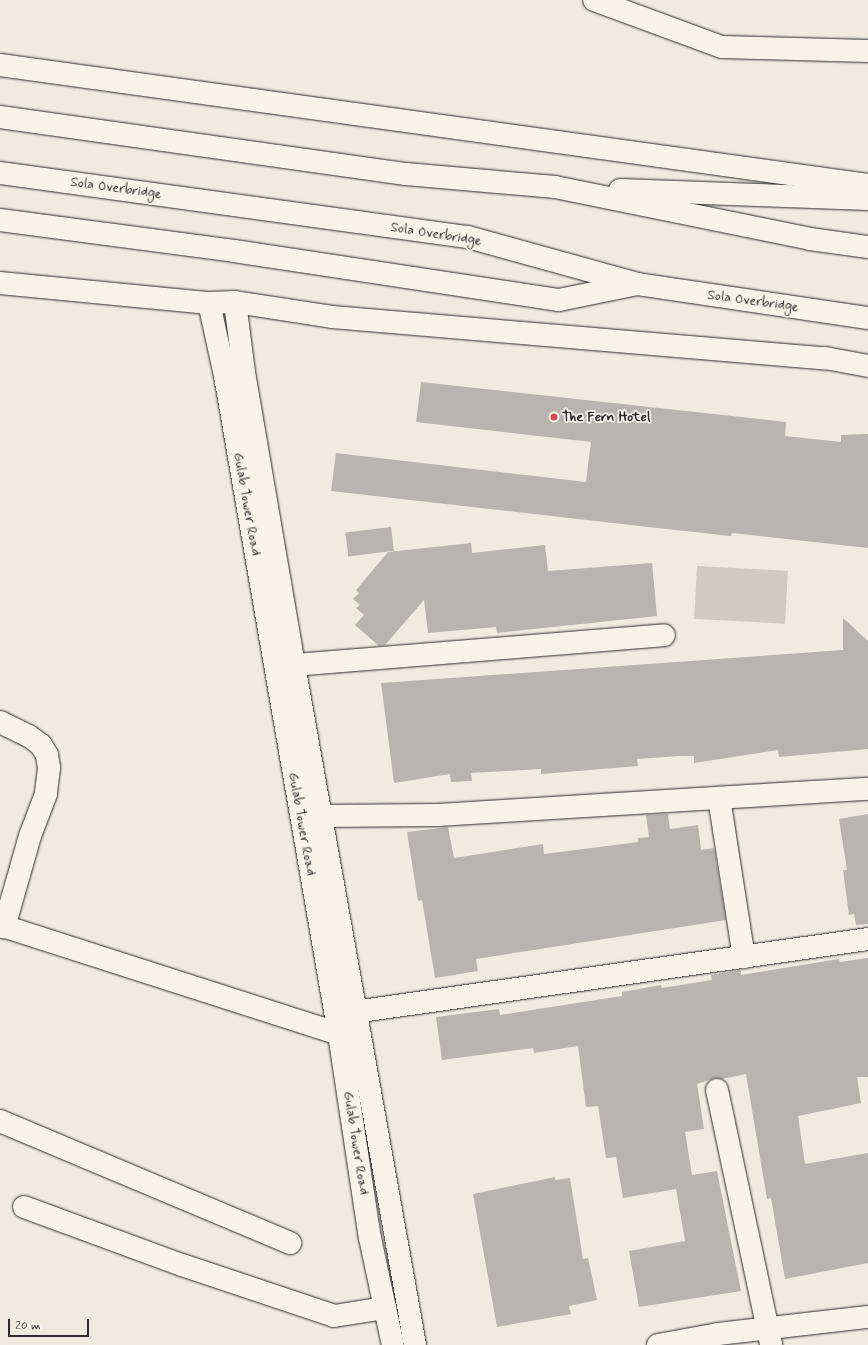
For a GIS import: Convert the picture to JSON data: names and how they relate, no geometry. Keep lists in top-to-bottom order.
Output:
{
  "streets": {
    "main road": ["Sola Overbridge", "Gulab Tower Road"]
  },
  "places": ["The Fern Hotel"],
  "scale_bar": "20 m"
}
